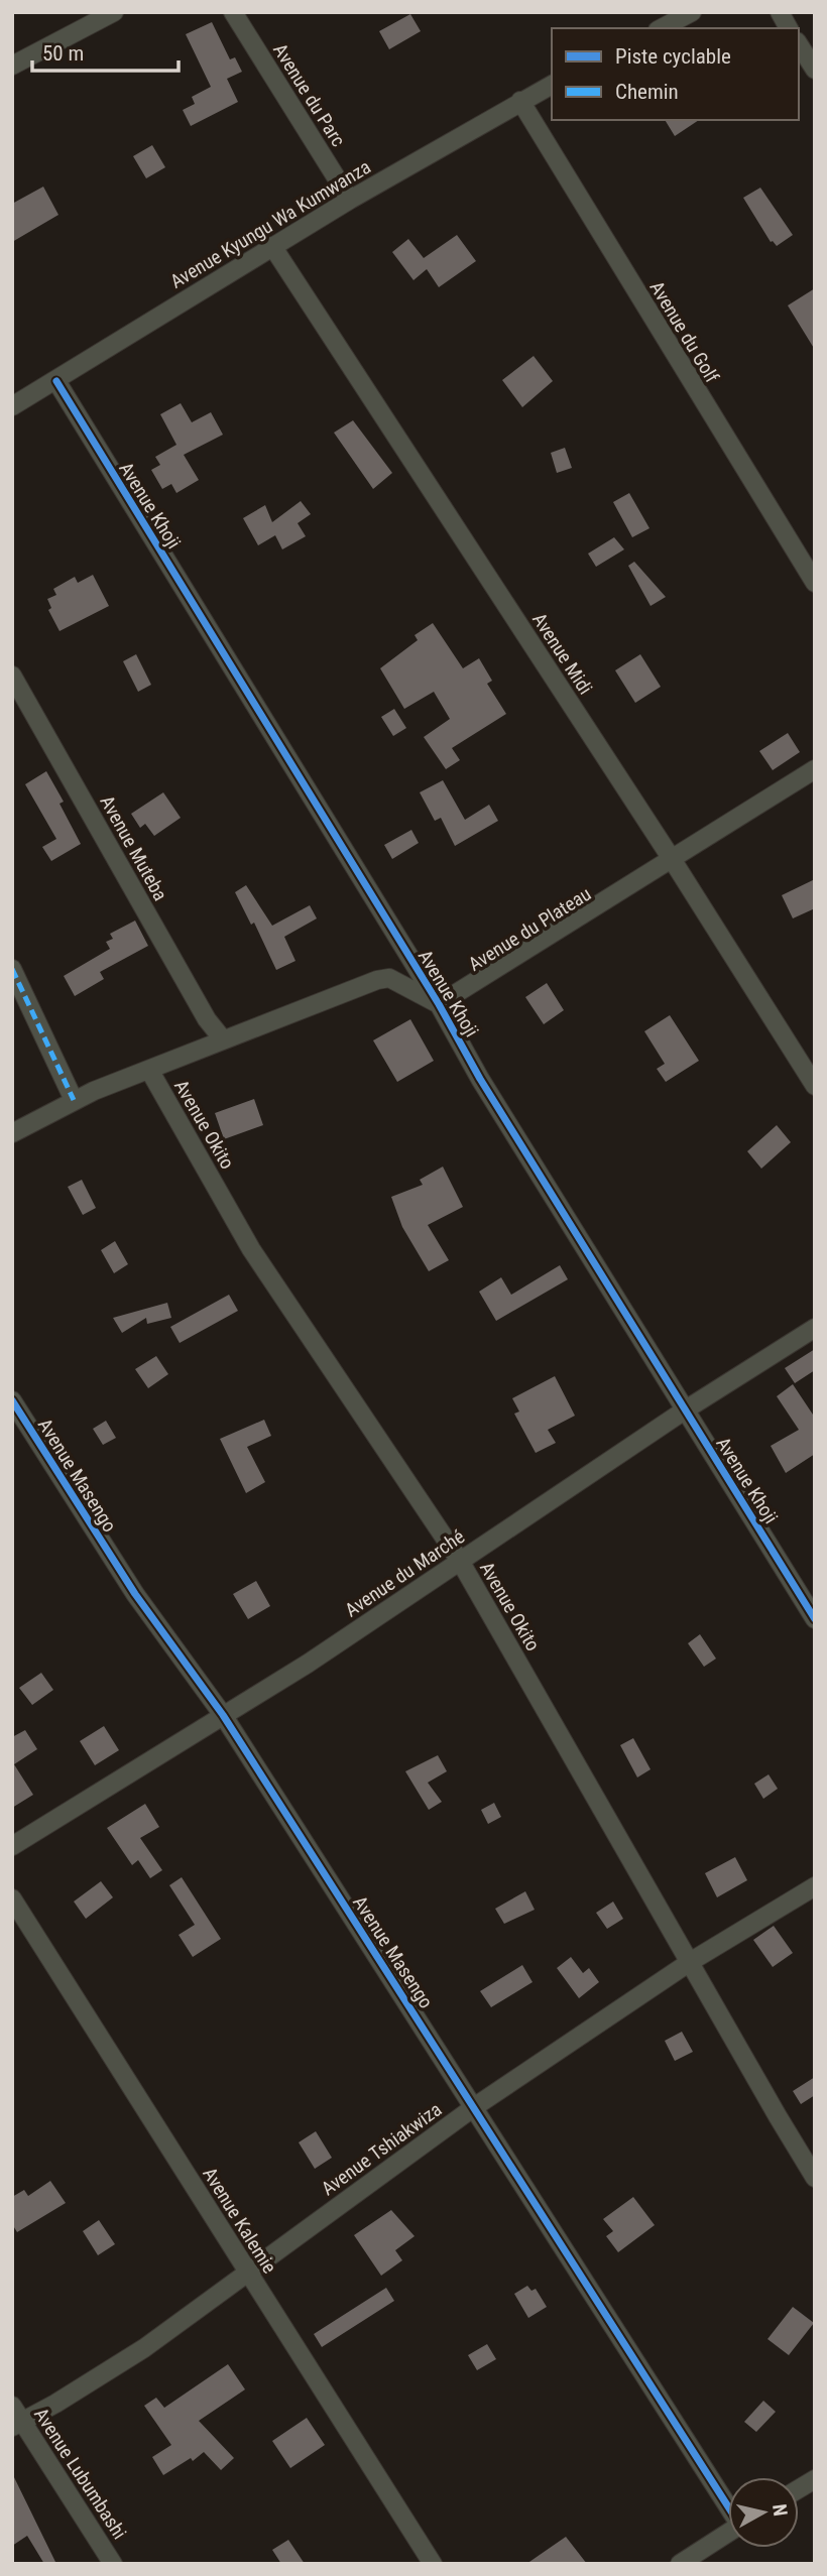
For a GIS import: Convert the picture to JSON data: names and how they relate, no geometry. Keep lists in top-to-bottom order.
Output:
{
  "streets": {
    "street": [
      "Avenue du Parc",
      "Avenue Kyungu Wa Kumwanza",
      "Avenue du Golf",
      "Avenue Khoji",
      "Avenue Midi",
      "Avenue Muteba",
      "Avenue du Plateau",
      "Avenue Okito",
      "Avenue Masengo",
      "Avenue du Marché",
      "Avenue Tshiakwiza",
      "Avenue Kalemie",
      "Avenue Lubumbashi"
    ]
  },
  "crossings": [
    ["Avenue du Parc", "Avenue Kyungu Wa Kumwanza"],
    ["Avenue Kyungu Wa Kumwanza", "Avenue du Golf"],
    ["Avenue Kyungu Wa Kumwanza", "Avenue Khoji"],
    ["Avenue Kyungu Wa Kumwanza", "Avenue Midi"],
    ["Avenue Khoji", "Avenue du Plateau"],
    ["Avenue Khoji", "Avenue du Marché"],
    ["Avenue Midi", "Avenue du Plateau"],
    ["Avenue Okito", "Avenue du Marché"],
    ["Avenue Okito", "Avenue Tshiakwiza"],
    ["Avenue Masengo", "Avenue du Marché"],
    ["Avenue Masengo", "Avenue Tshiakwiza"],
    ["Avenue Tshiakwiza", "Avenue Kalemie"],
    ["Avenue Tshiakwiza", "Avenue Lubumbashi"]
  ],
  "legend": ["Piste cyclable", "Chemin"],
  "scale_bar": "50 m",
  "north": "right"
}
